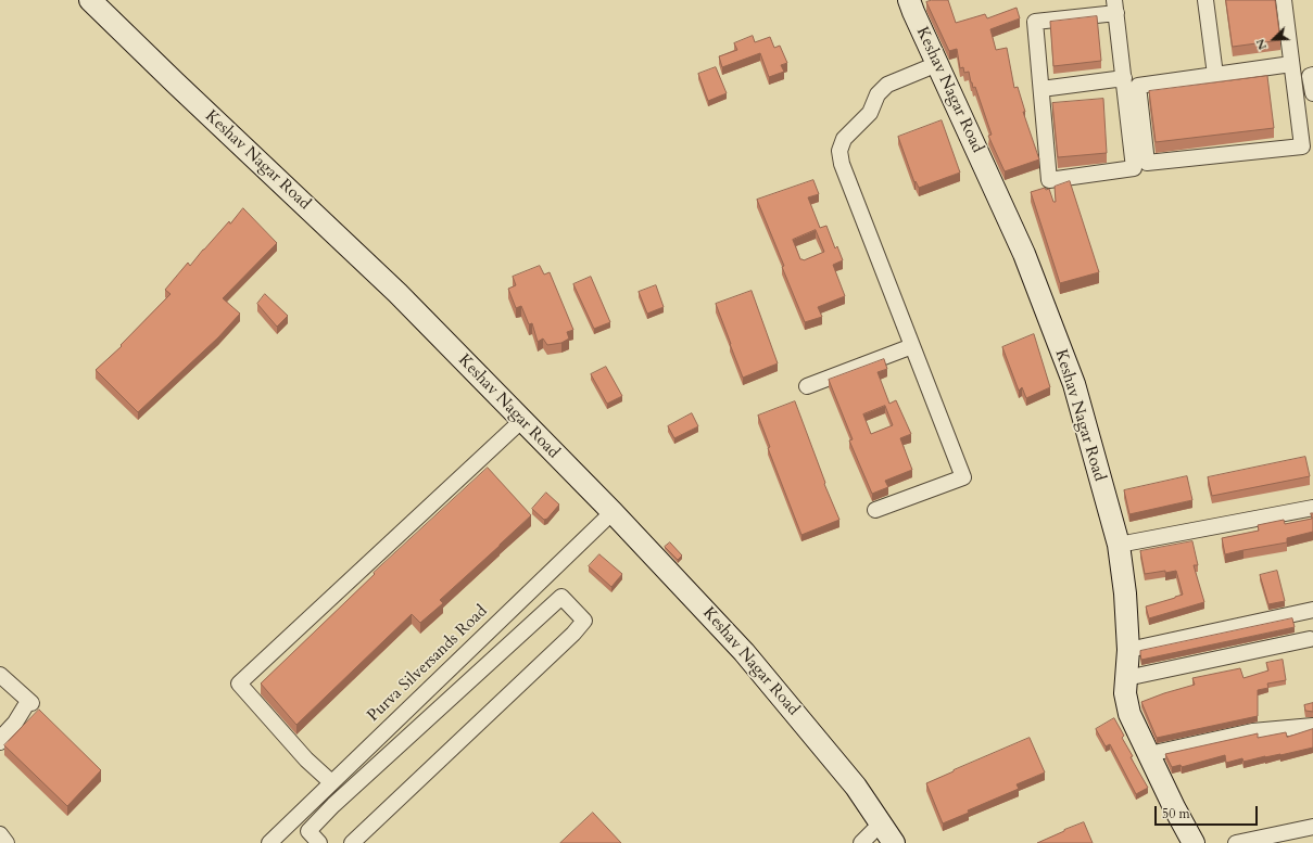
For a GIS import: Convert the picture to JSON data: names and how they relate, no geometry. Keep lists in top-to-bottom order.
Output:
{
  "streets": {
    "street": ["Keshav Nagar Road", "Purva Silversands Road"]
  },
  "crossings": [
    ["Keshav Nagar Road", "Purva Silversands Road"]
  ],
  "scale_bar": "50 m",
  "north": "bottom left"
}
